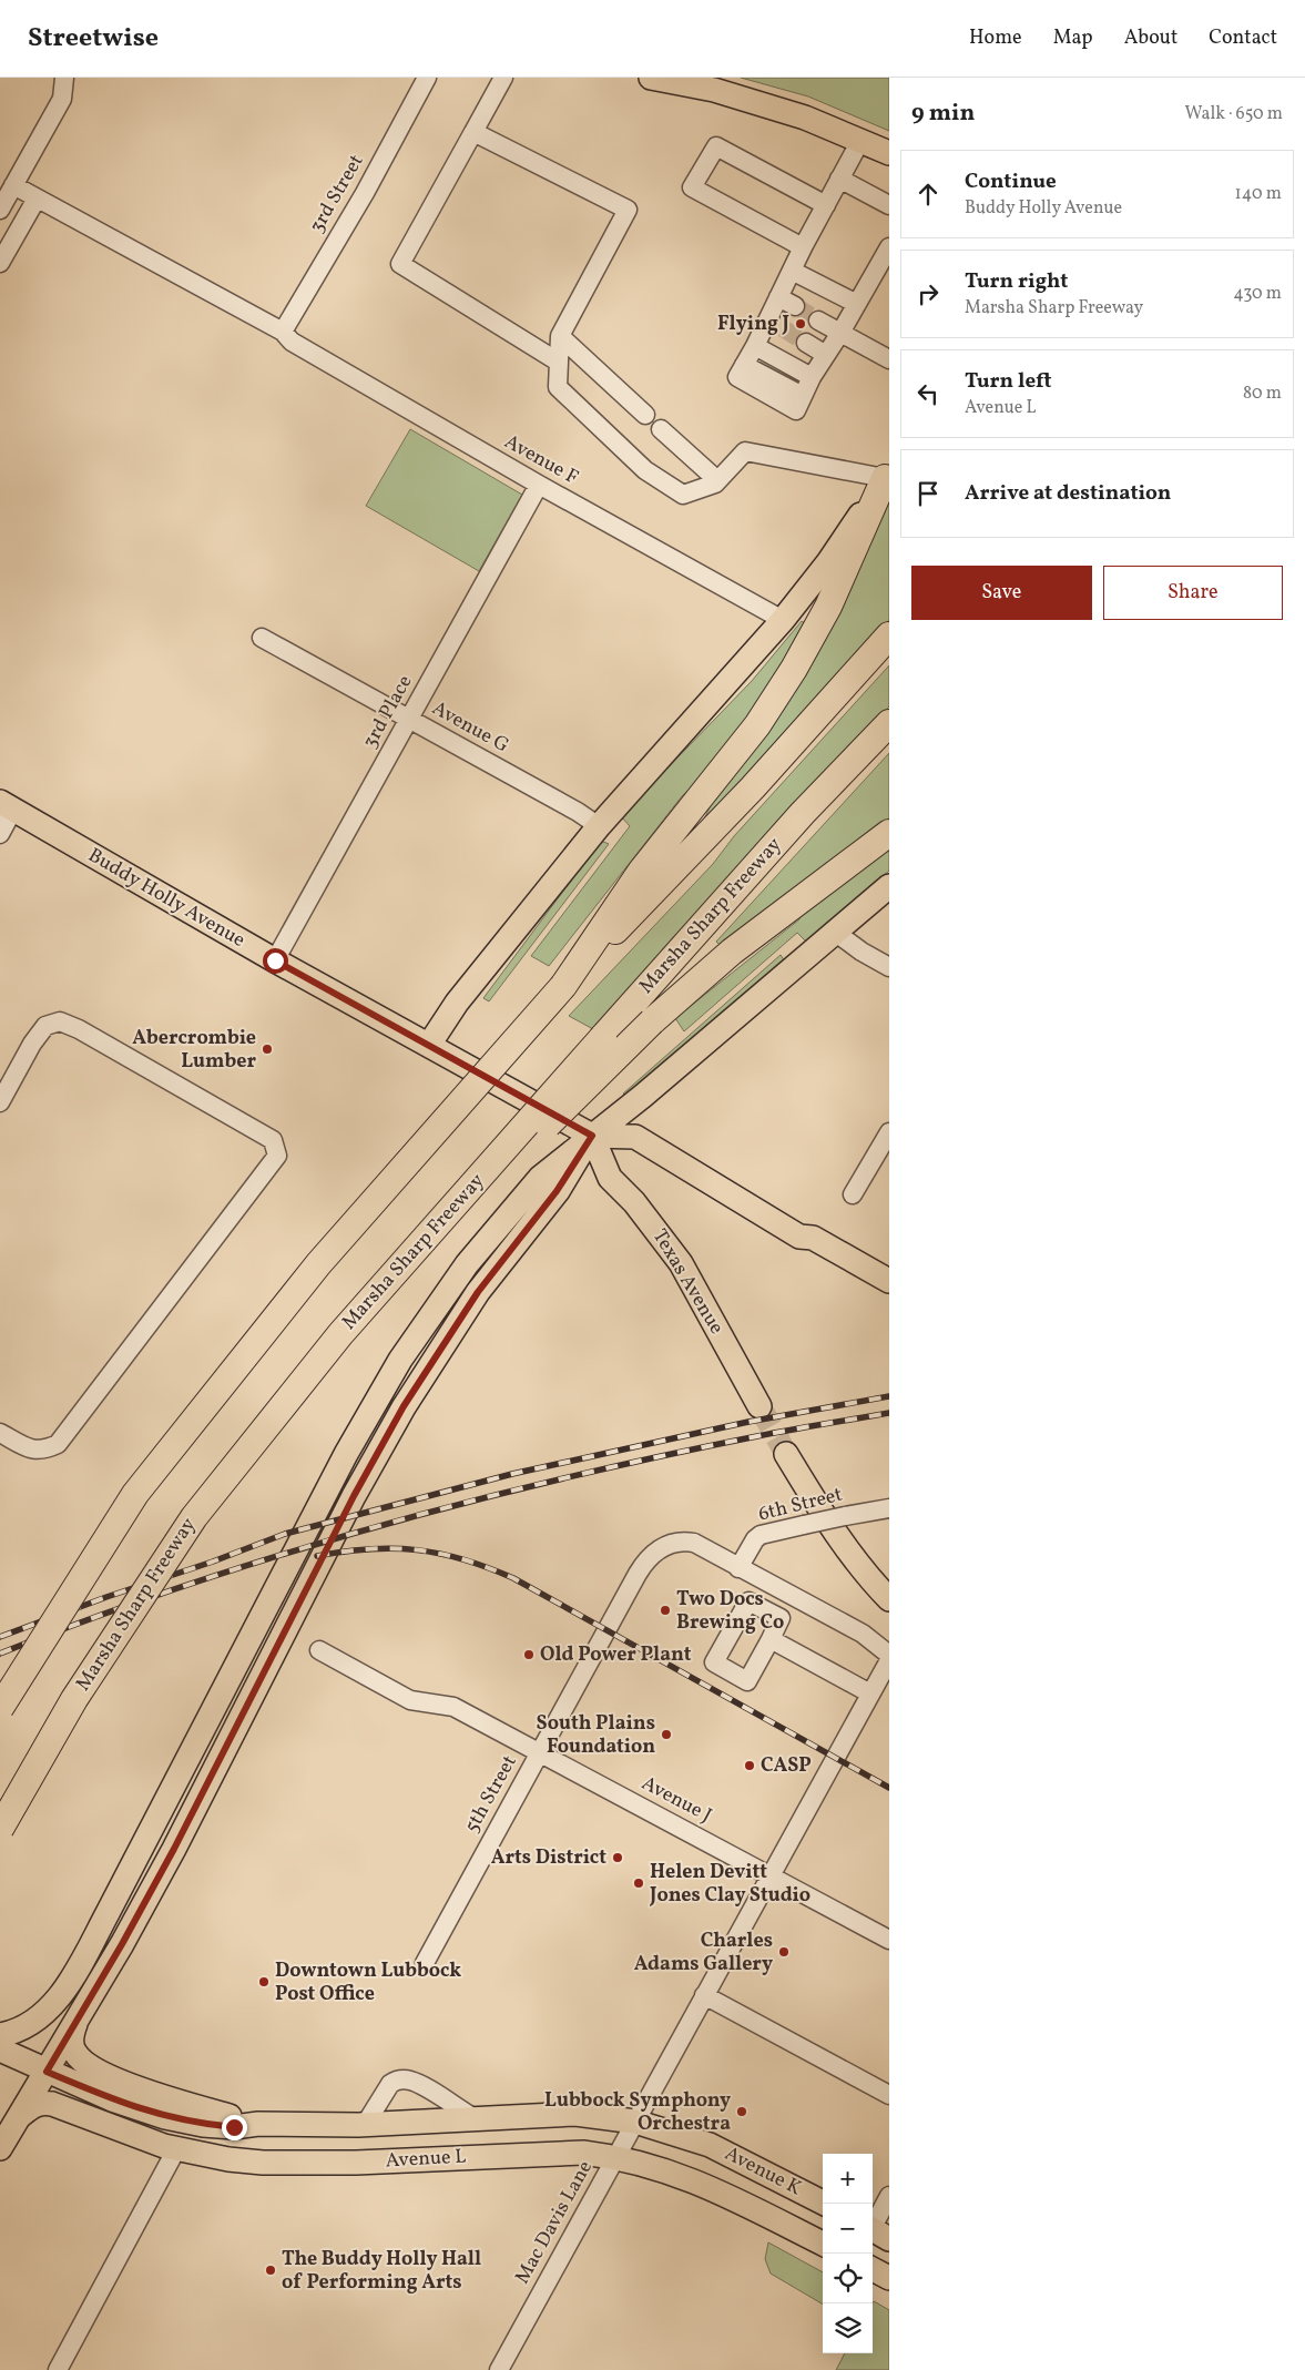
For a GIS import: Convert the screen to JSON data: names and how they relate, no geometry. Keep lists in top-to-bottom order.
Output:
{
  "streets": {
    "highway": ["Marsha Sharp Freeway"],
    "main road": [
      "Buddy Holly Avenue",
      "Texas Avenue",
      "Avenue L",
      "Avenue K"
    ],
    "street": [
      "3rd Street",
      "Avenue F",
      "3rd Place",
      "Avenue G",
      "6th Street",
      "5th Street",
      "Avenue J",
      "Mac Davis Lane"
    ]
  },
  "crossings": [
    ["3rd Street", "Avenue F"],
    ["Avenue F", "3rd Place"],
    ["3rd Place", "Avenue G"],
    ["3rd Place", "Buddy Holly Avenue"],
    ["Buddy Holly Avenue", "Texas Avenue"],
    ["6th Street", "5th Street"],
    ["5th Street", "Avenue J"],
    ["Avenue J", "Mac Davis Lane"],
    ["Avenue L", "Avenue K"],
    ["Avenue L", "Mac Davis Lane"],
    ["Avenue K", "Mac Davis Lane"]
  ],
  "places": [
    "Flying J",
    "Abercrombie Lumber",
    "Two Docs Brewing Co",
    "Old Power Plant",
    "South Plains Foundation",
    "CASP",
    "Arts District",
    "Helen Devitt Jones Clay Studio",
    "Charles Adams Gallery",
    "Downtown Lubbock Post Office",
    "Lubbock Symphony Orchestra",
    "The Buddy Holly Hall of Performing Arts"
  ],
  "page": {
    "header": "Streetwise",
    "nav": [
      "Home",
      "Map",
      "About",
      "Contact"
    ],
    "heading": ["9 min", "Walk · 650 m"],
    "list": [
      ["Continue", "Buddy Holly Avenue", "140 m"],
      ["Turn right", "Marsha Sharp Freeway", "430 m"],
      ["Turn left", "Avenue L", "80 m"],
      "Arrive at destination"
    ],
    "buttons": ["Save", "Share"],
    "map_buttons": ["+", "−"]
  }
}
